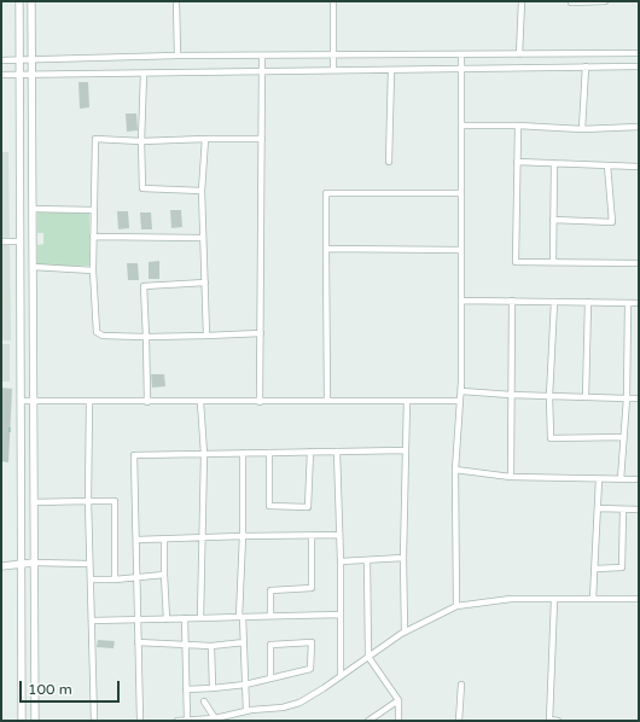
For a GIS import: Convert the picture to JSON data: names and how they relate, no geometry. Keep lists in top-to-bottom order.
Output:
{
  "scale_bar": "100 m"
}
